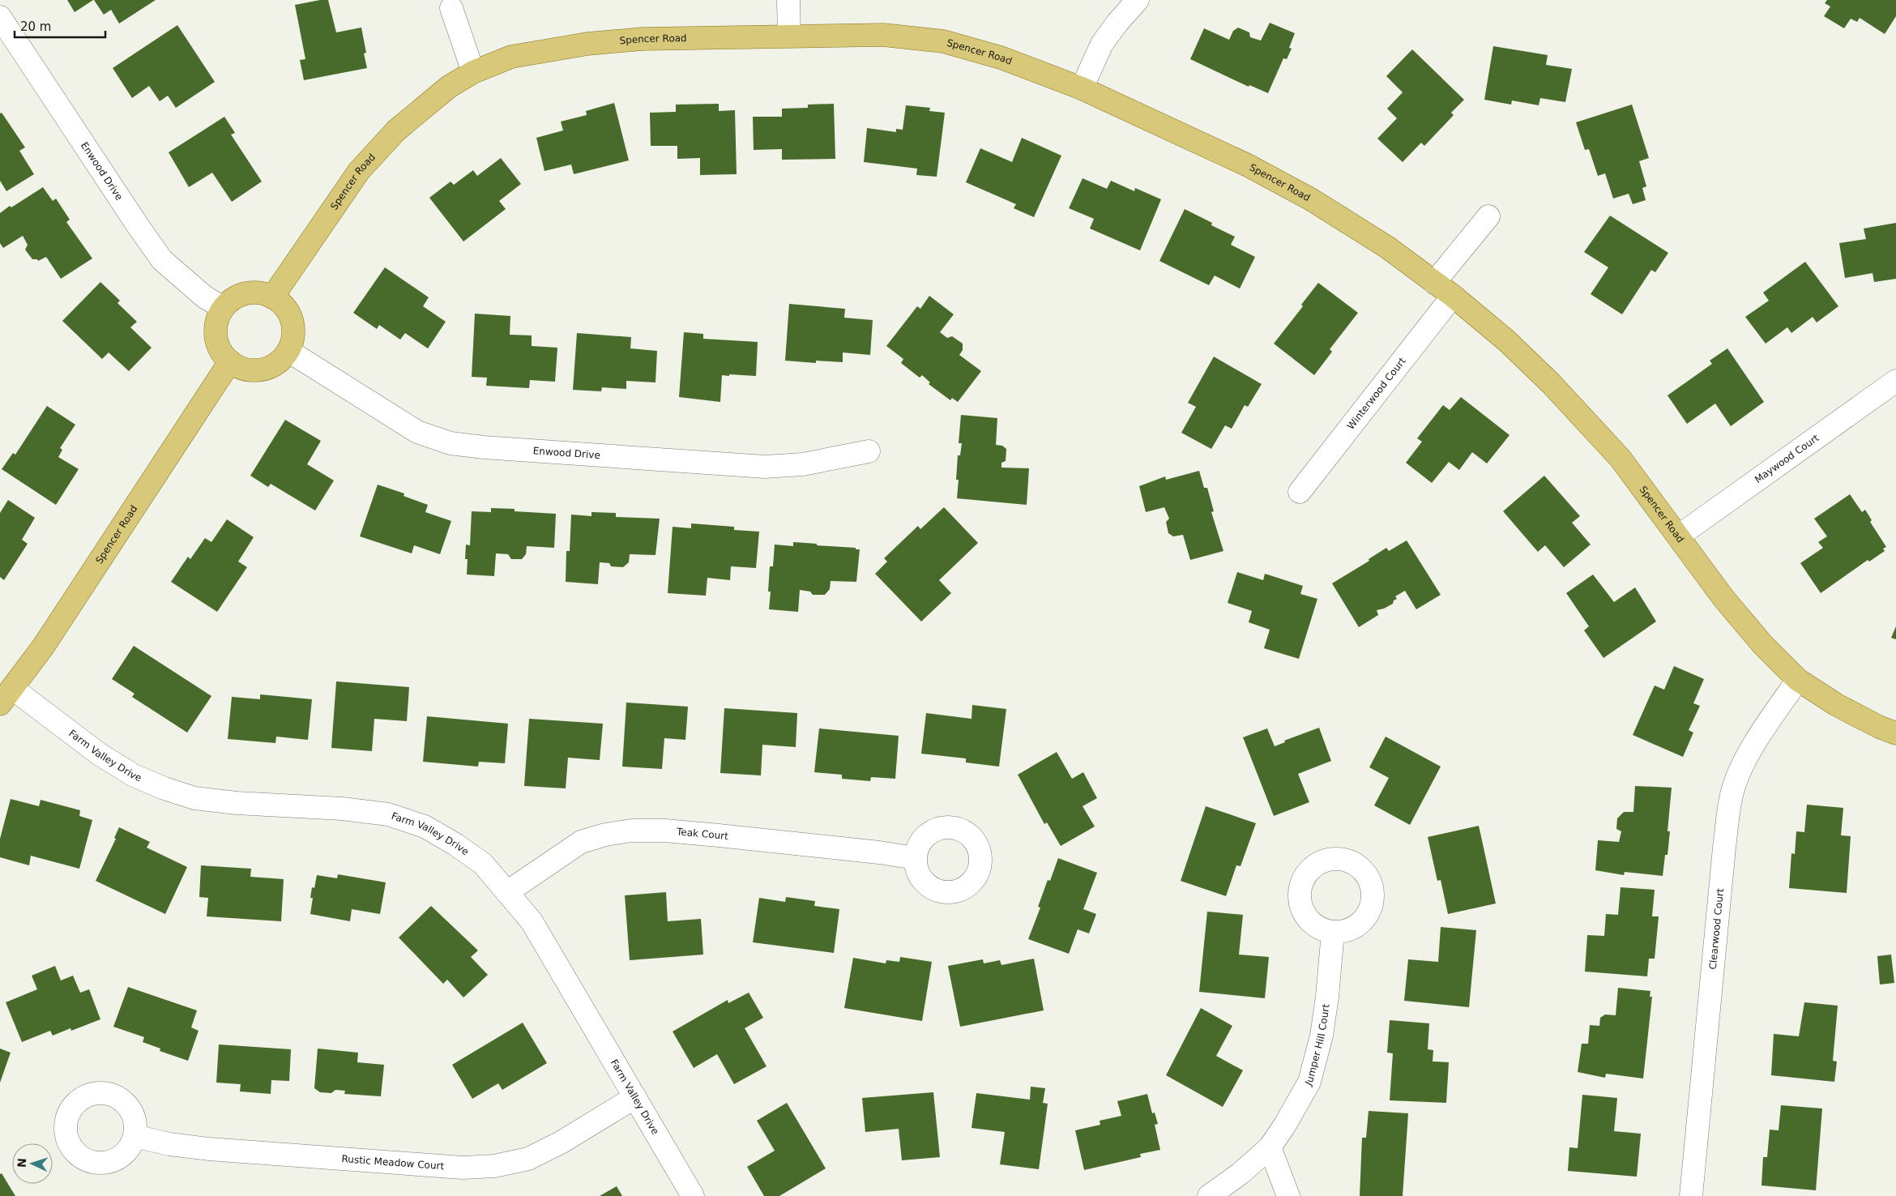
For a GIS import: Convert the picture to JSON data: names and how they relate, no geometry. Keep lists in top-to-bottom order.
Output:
{
  "streets": {
    "main road": ["Spencer Road"],
    "street": [
      "Enwood Drive",
      "Winterwood Court",
      "Maywood Court",
      "Farm Valley Drive",
      "Teak Court",
      "Clearwood Court",
      "Jumper Hill Court",
      "Rustic Meadow Court"
    ]
  },
  "crossings": [
    ["Spencer Road", "Enwood Drive"],
    ["Spencer Road", "Winterwood Court"],
    ["Spencer Road", "Maywood Court"],
    ["Spencer Road", "Farm Valley Drive"],
    ["Spencer Road", "Clearwood Court"],
    ["Farm Valley Drive", "Teak Court"],
    ["Farm Valley Drive", "Rustic Meadow Court"]
  ],
  "scale_bar": "20 m",
  "north": "left"
}
